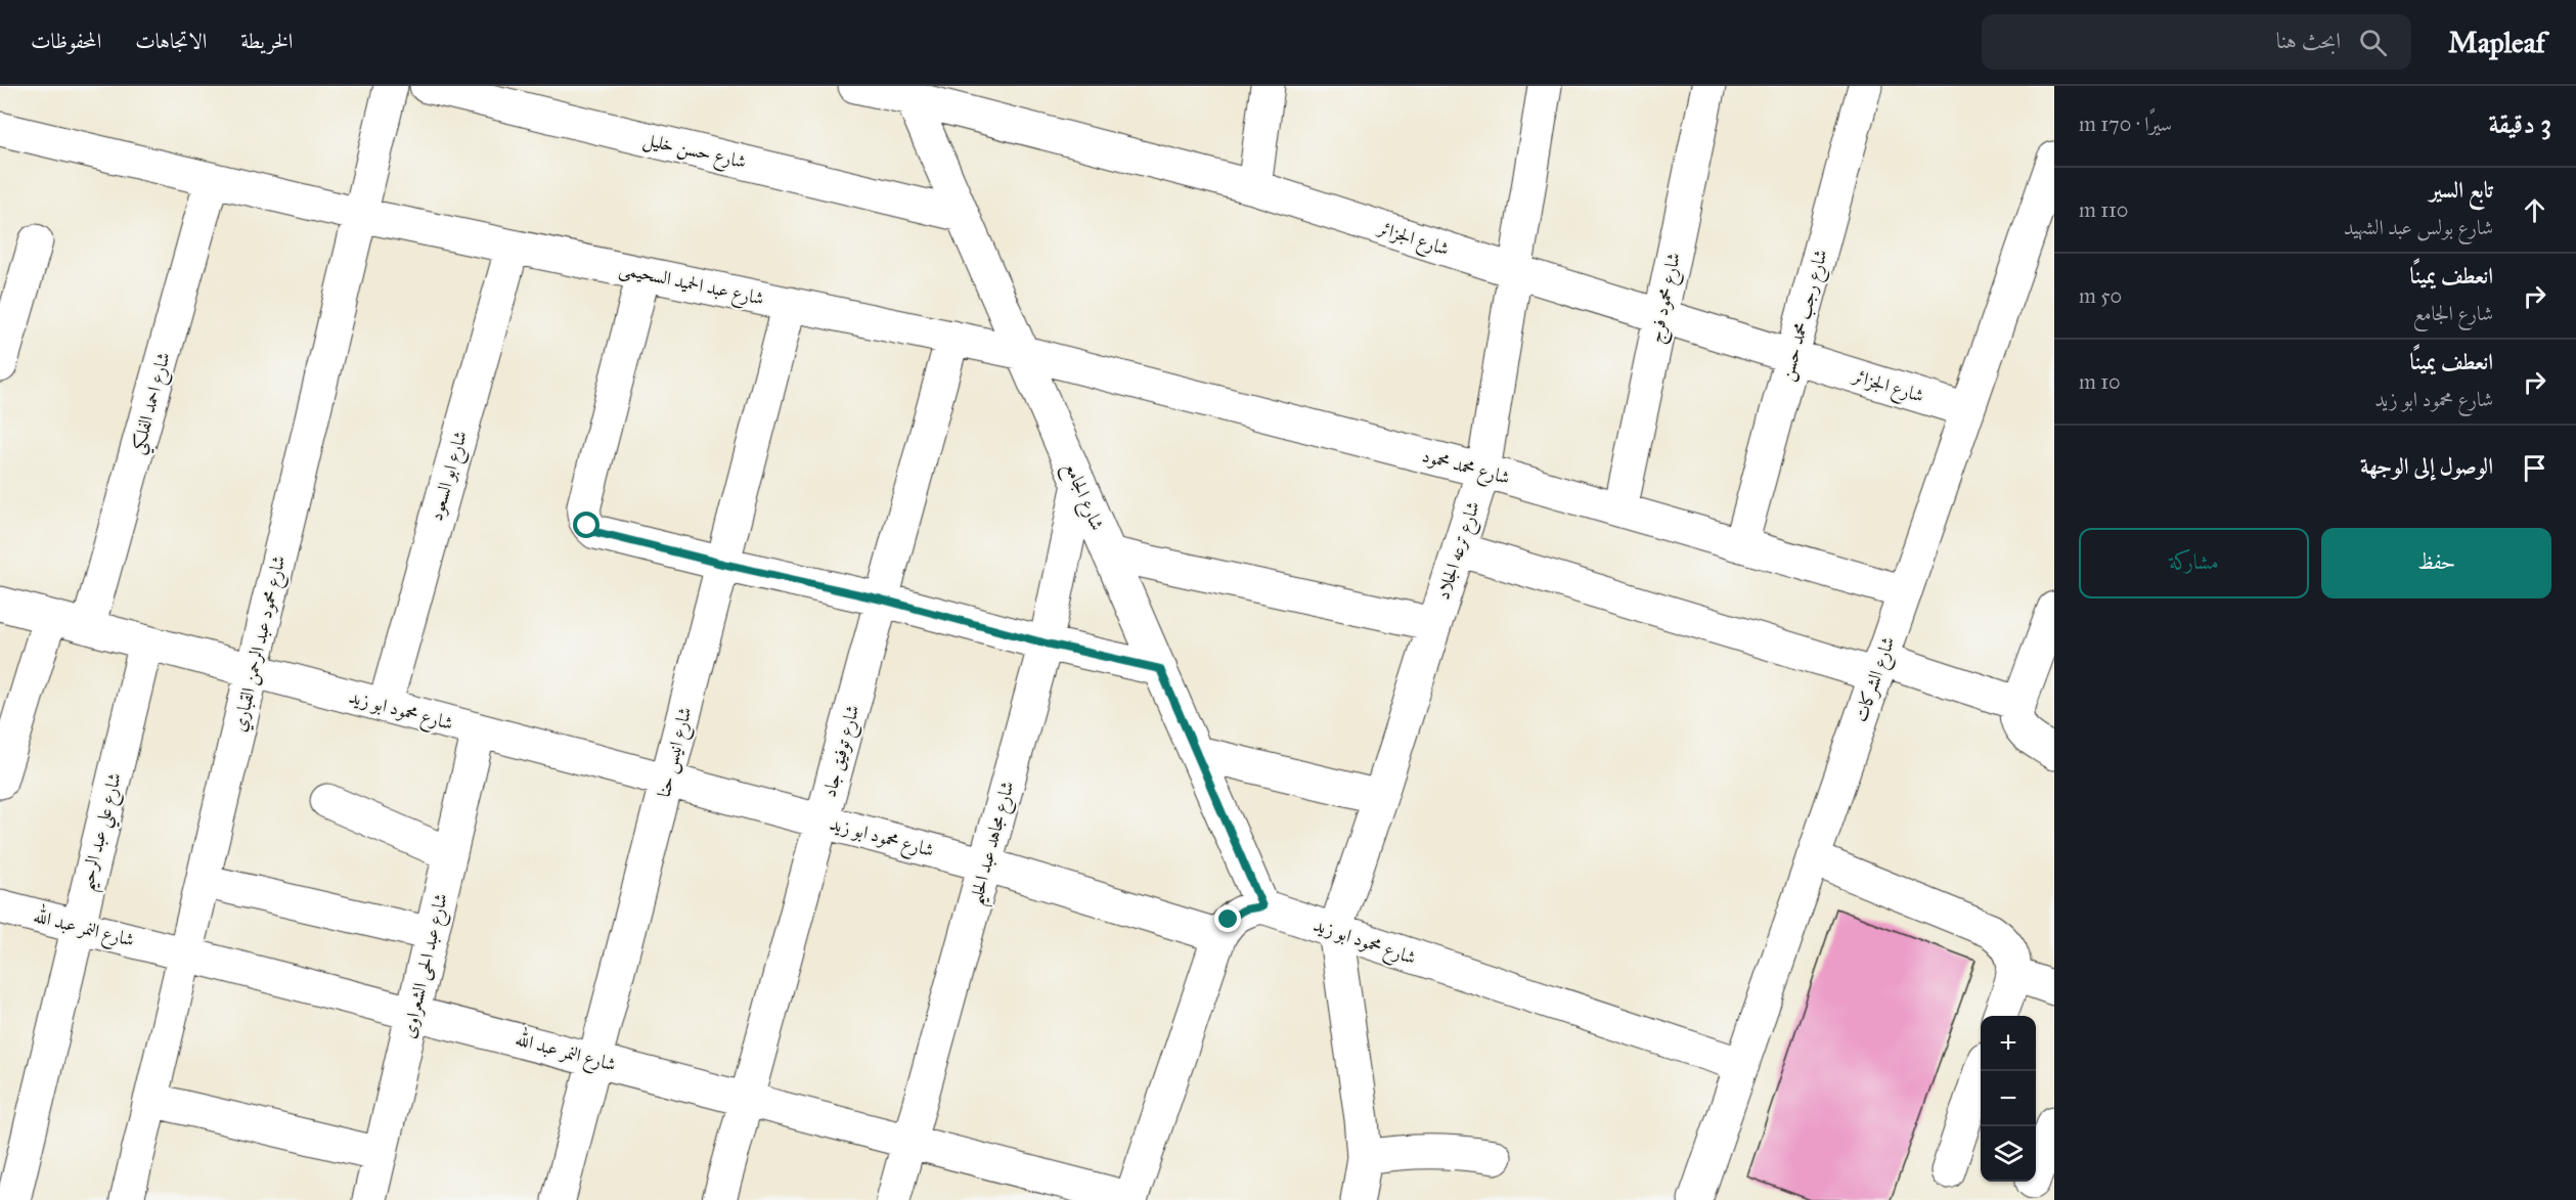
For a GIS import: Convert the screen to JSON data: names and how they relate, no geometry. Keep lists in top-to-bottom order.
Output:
{
  "streets": {
    "street": [
      "شارع حسن خليل",
      "شارع الجزائر",
      "شارع عبد الحميد السحيمى",
      "شارع محمود فرج",
      "شارع رجب محمد حسن",
      "شارع احمد الفلكي",
      "شارع محمد محمود",
      "شارع ابو السعود",
      "شارع الجامع",
      "شارع ترعه الجلاد",
      "شارع محمود عبد الرحمن القباري",
      "شارع الشركات",
      "شارع محمود ابو زيد",
      "شارع توفيق جاد",
      "شارع انيس حنا",
      "شارع علي عبد الرحيم",
      "شارع مجاهد عبد الحليم",
      "شارع النمر عبد الله",
      "شارع عبد الحى الشعراوى"
    ]
  },
  "crossings": [
    ["شارع حسن خليل", "شارع الجامع"],
    ["شارع الجزائر", "شارع محمود فرج"],
    ["شارع الجزائر", "شارع رجب محمد حسن"],
    ["شارع الجزائر", "شارع الجامع"],
    ["شارع الجزائر", "شارع ترعه الجلاد"],
    ["شارع الجزائر", "شارع الشركات"],
    ["شارع عبد الحميد السحيمى", "شارع احمد الفلكي"],
    ["شارع عبد الحميد السحيمى", "شارع محمد محمود"],
    ["شارع عبد الحميد السحيمى", "شارع ابو السعود"],
    ["شارع عبد الحميد السحيمى", "شارع الجامع"],
    ["شارع عبد الحميد السحيمى", "شارع محمود عبد الرحمن القباري"],
    ["شارع عبد الحميد السحيمى", "شارع توفيق جاد"],
    ["شارع عبد الحميد السحيمى", "شارع انيس حنا"],
    ["شارع محمود فرج", "شارع محمد محمود"],
    ["شارع رجب محمد حسن", "شارع محمد محمود"],
    ["شارع احمد الفلكي", "شارع محمود ابو زيد"],
    ["شارع محمد محمود", "شارع الجامع"],
    ["شارع محمد محمود", "شارع ترعه الجلاد"],
    ["شارع محمد محمود", "شارع الشركات"],
    ["شارع ابو السعود", "شارع محمود ابو زيد"],
    ["شارع الجامع", "شارع محمود ابو زيد"],
    ["شارع الجامع", "شارع مجاهد عبد الحليم"],
    ["شارع ترعه الجلاد", "شارع محمود ابو زيد"],
    ["شارع محمود عبد الرحمن القباري", "شارع محمود ابو زيد"],
    ["شارع محمود عبد الرحمن القباري", "شارع النمر عبد الله"],
    ["شارع الشركات", "شارع محمود ابو زيد"],
    ["شارع محمود ابو زيد", "شارع توفيق جاد"],
    ["شارع محمود ابو زيد", "شارع انيس حنا"],
    ["شارع محمود ابو زيد", "شارع علي عبد الرحيم"],
    ["شارع محمود ابو زيد", "شارع مجاهد عبد الحليم"],
    ["شارع محمود ابو زيد", "شارع عبد الحى الشعراوى"],
    ["شارع توفيق جاد", "شارع النمر عبد الله"],
    ["شارع انيس حنا", "شارع النمر عبد الله"],
    ["شارع علي عبد الرحيم", "شارع النمر عبد الله"],
    ["شارع مجاهد عبد الحليم", "شارع النمر عبد الله"],
    ["شارع النمر عبد الله", "شارع عبد الحى الشعراوى"]
  ],
  "page": {
    "header": "Mapleaf",
    "search": "ابحث هنا",
    "nav": ["الخريطة", "الاتجاهات", "المحفوظات"],
    "heading": ["3 دقيقة", "سيرًا · 170 m"],
    "list": [
      ["تابع السير", "شارع بولس عبد الشهيد", "110 m"],
      ["انعطف يمينًا", "شارع الجامع", "50 m"],
      ["انعطف يمينًا", "شارع محمود ابو زيد", "10 m"],
      "الوصول إلى الوجهة"
    ],
    "buttons": ["حفظ", "مشاركة"],
    "map_buttons": ["+", "−"]
  }
}
